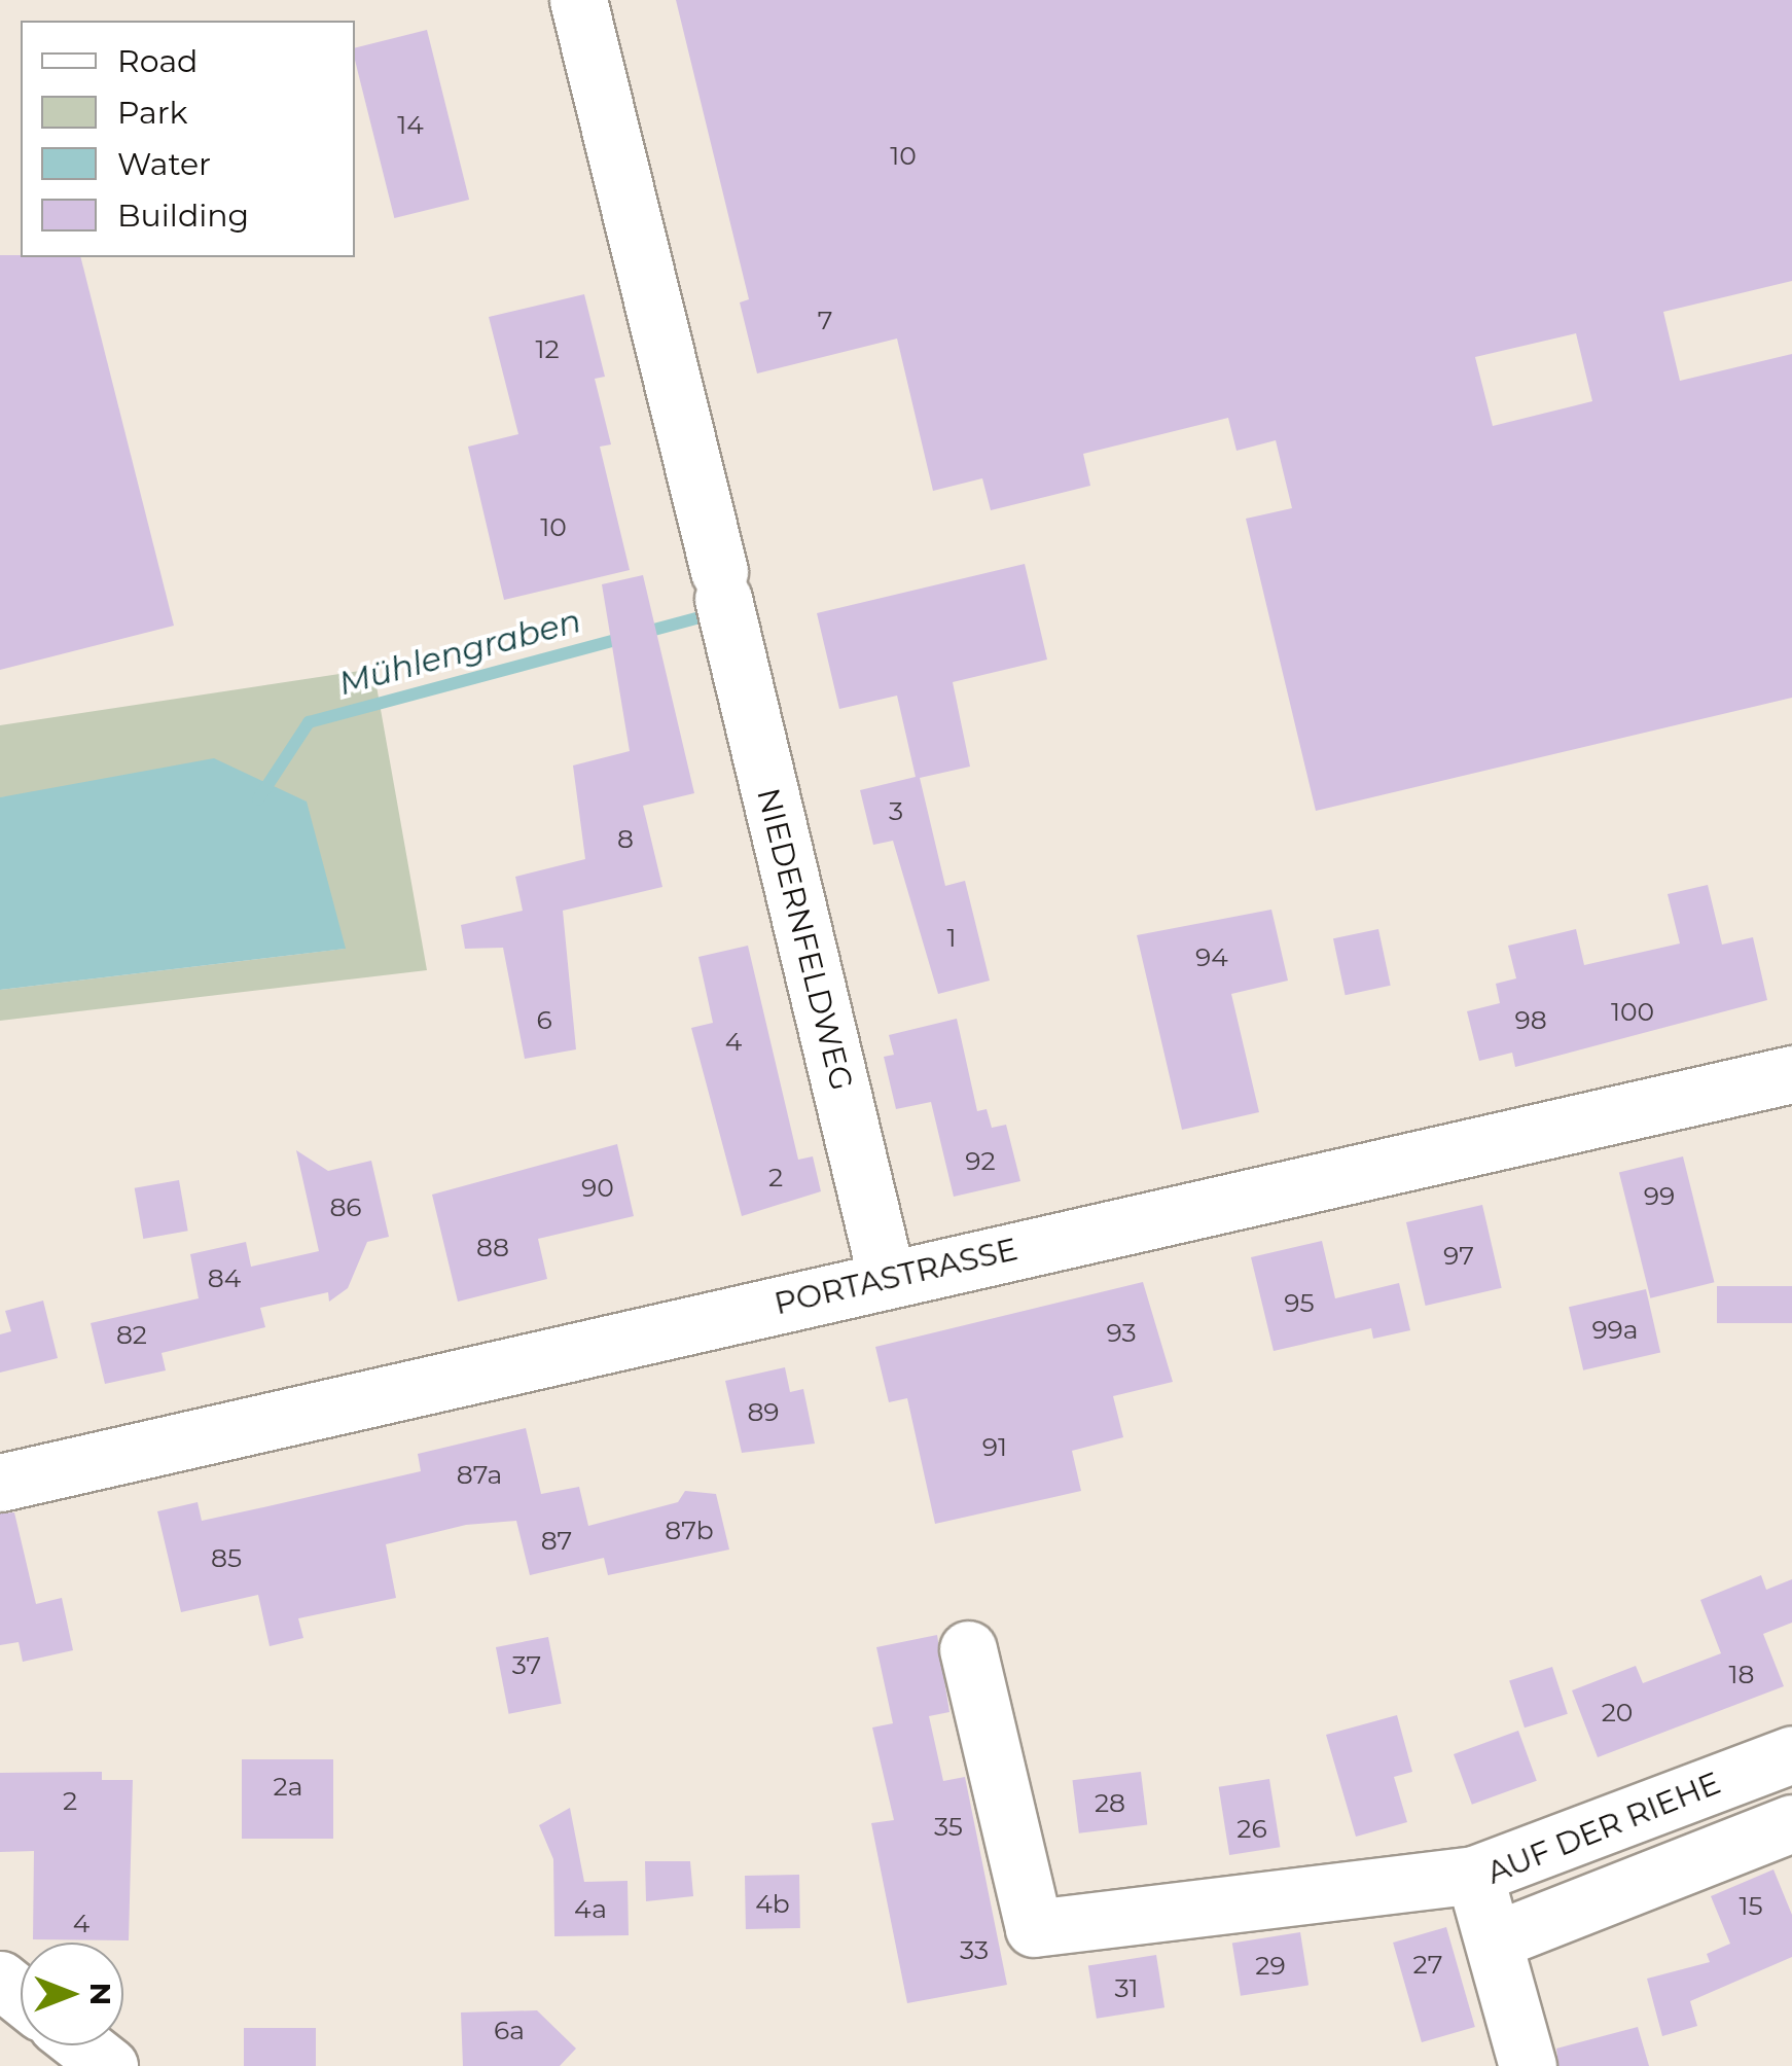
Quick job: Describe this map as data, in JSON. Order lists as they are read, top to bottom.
{
  "streets": {
    "street": ["NIEDERNFELDWEG", "PORTASTRASSE", "AUF DER RIEHE"]
  },
  "crossings": [
    ["NIEDERNFELDWEG", "PORTASTRASSE"]
  ],
  "water": ["Mühlengraben"],
  "house_numbers": [
    "14",
    "10",
    "7",
    "12",
    "10",
    "3",
    "8",
    "1",
    "94",
    "100",
    "6",
    "98",
    "4",
    "92",
    "2",
    "90",
    "99",
    "86",
    "88",
    "97",
    "84",
    "95",
    "99a",
    "93",
    "82",
    "89",
    "91",
    "87a",
    "87b",
    "87",
    "85",
    "37",
    "18",
    "20",
    "2a",
    "2",
    "28",
    "35",
    "26",
    "4b",
    "15",
    "4a",
    "4",
    "33",
    "27",
    "29",
    "31",
    "6a"
  ],
  "legend": [
    "Road",
    "Park",
    "Water",
    "Building"
  ],
  "north": "right"
}
